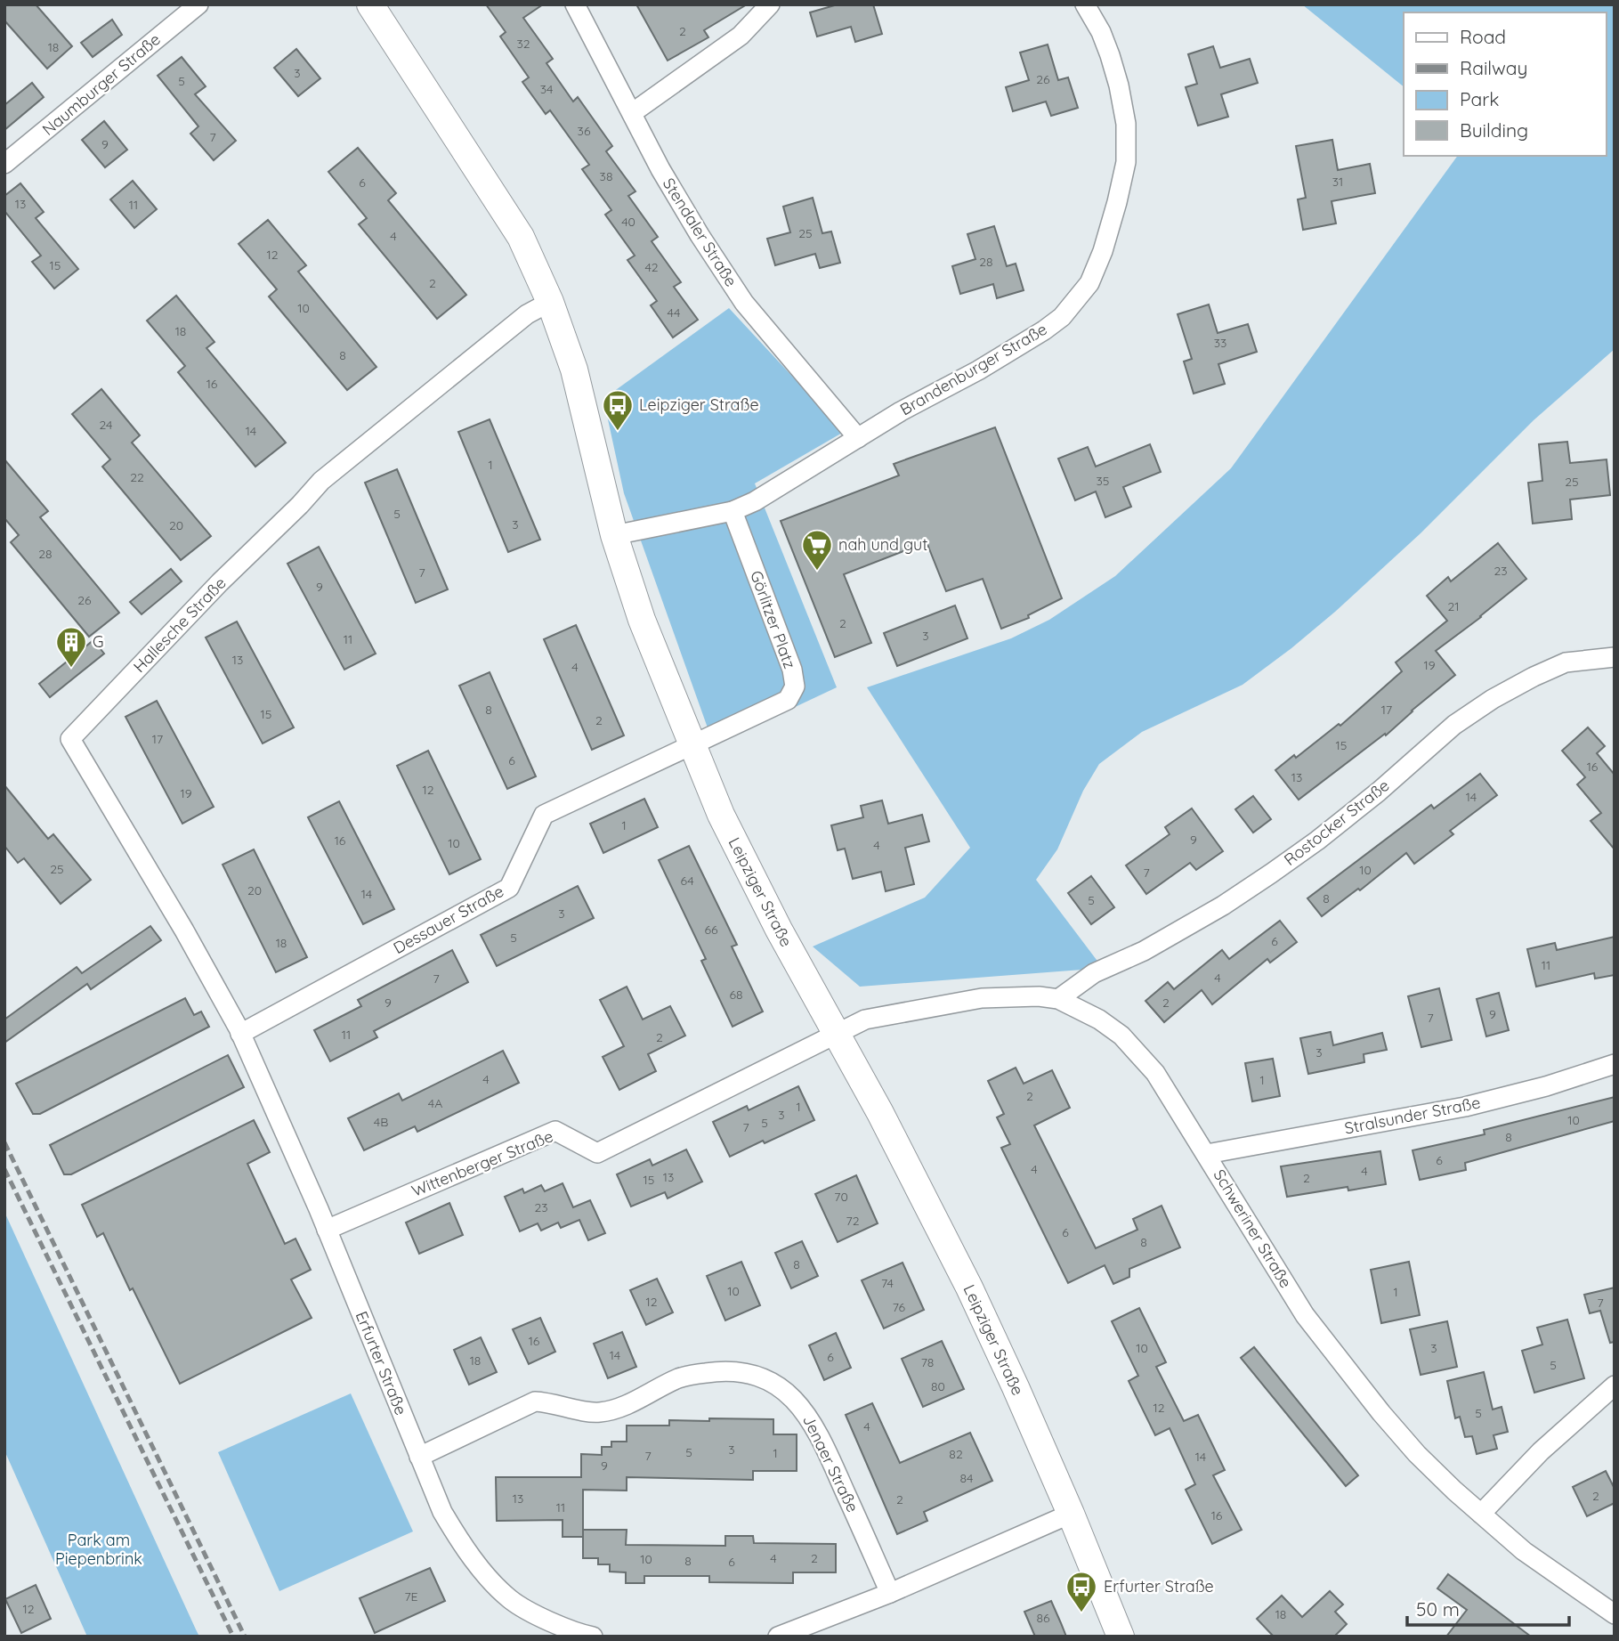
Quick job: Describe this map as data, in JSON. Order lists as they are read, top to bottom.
{
  "streets": {
    "main road": ["Leipziger Straße"],
    "street": [
      "Naumburger Straße",
      "Stendaler Straße",
      "Brandenburger Straße",
      "Görlitzer Platz",
      "Hallesche Straße",
      "Rostocker Straße",
      "Dessauer Straße",
      "Stralsunder Straße",
      "Wittenberger Straße",
      "Schweriner Straße",
      "Erfurter Straße",
      "Jenaer Straße"
    ]
  },
  "crossings": [
    ["Stendaler Straße", "Brandenburger Straße"],
    ["Brandenburger Straße", "Görlitzer Platz"],
    ["Brandenburger Straße", "Leipziger Straße"],
    ["Görlitzer Platz", "Leipziger Straße"],
    ["Görlitzer Platz", "Dessauer Straße"],
    ["Hallesche Straße", "Leipziger Straße"],
    ["Hallesche Straße", "Dessauer Straße"],
    ["Hallesche Straße", "Erfurter Straße"],
    ["Rostocker Straße", "Schweriner Straße"],
    ["Leipziger Straße", "Dessauer Straße"],
    ["Leipziger Straße", "Wittenberger Straße"],
    ["Leipziger Straße", "Schweriner Straße"],
    ["Dessauer Straße", "Erfurter Straße"],
    ["Stralsunder Straße", "Schweriner Straße"],
    ["Wittenberger Straße", "Schweriner Straße"],
    ["Wittenberger Straße", "Erfurter Straße"],
    ["Erfurter Straße", "Jenaer Straße"]
  ],
  "parks": ["Park am Piepenbrink"],
  "places": {
    "bus stop": ["Leipziger Straße", "Erfurter Straße"],
    "supermarket": ["nah und gut"],
    "building": ["G"]
  },
  "house_numbers": [
    "2",
    "32",
    "18",
    "3",
    "26",
    "5",
    "34",
    "36",
    "7",
    "9",
    "38",
    "31",
    "6",
    "13",
    "11",
    "40",
    "25",
    "4",
    "12",
    "28",
    "15",
    "42",
    "2",
    "10",
    "44",
    "18",
    "33",
    "8",
    "16",
    "24",
    "14",
    "1",
    "22",
    "35",
    "25",
    "5",
    "3",
    "20",
    "28",
    "23",
    "7",
    "9",
    "26",
    "21",
    "2",
    "3",
    "11",
    "13",
    "19",
    "4",
    "8",
    "17",
    "15",
    "2",
    "17",
    "15",
    "6",
    "16",
    "13",
    "12",
    "19",
    "14",
    "1",
    "9",
    "16",
    "10",
    "4",
    "25",
    "10",
    "7",
    "64",
    "20",
    "14",
    "8",
    "5",
    "3",
    "66",
    "5",
    "6",
    "18",
    "11",
    "4",
    "7",
    "68",
    "9",
    "2",
    "9",
    "7",
    "11",
    "2",
    "3",
    "4",
    "1",
    "2",
    "4A",
    "1",
    "3",
    "10",
    "4B",
    "5",
    "7",
    "8",
    "6",
    "4",
    "4",
    "13",
    "2",
    "15",
    "70",
    "23",
    "72",
    "6",
    "8",
    "8",
    "74",
    "10",
    "1",
    "12",
    "7",
    "76",
    "16",
    "10",
    "3",
    "14",
    "6",
    "18",
    "78",
    "5",
    "80",
    "12",
    "5",
    "4",
    "3",
    "5",
    "1",
    "82",
    "7",
    "14",
    "9",
    "84",
    "2",
    "13",
    "2",
    "11",
    "16",
    "4",
    "2",
    "10",
    "8",
    "6",
    "7E",
    "12",
    "18",
    "86"
  ],
  "legend": [
    "Road",
    "Railway",
    "Park",
    "Building"
  ],
  "scale_bar": "50 m"
}
